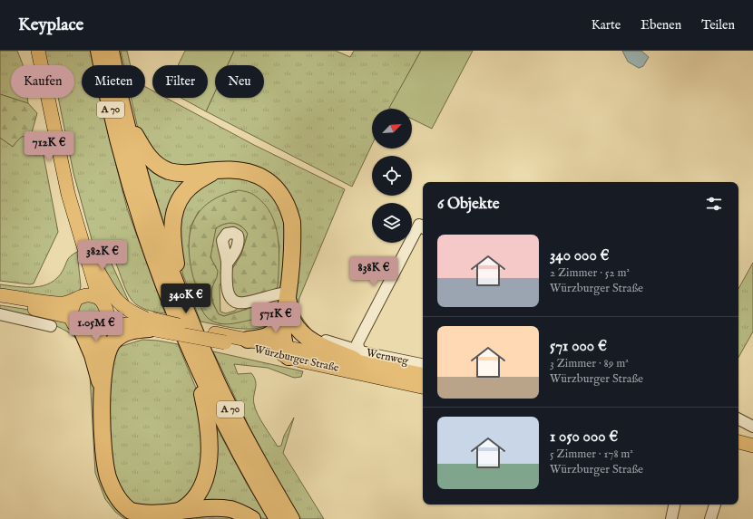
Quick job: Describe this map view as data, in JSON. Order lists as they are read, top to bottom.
{
  "streets": {
    "highway": ["A 70"],
    "main road": ["Würzburger Straße"],
    "street": ["Wernweg"]
  },
  "crossings": [
    ["Wernweg", "Würzburger Straße"]
  ],
  "north": "top right",
  "page": {
    "header": "Keyplace",
    "nav": ["Karte", "Ebenen", "Teilen"],
    "chip": [
      "Kaufen",
      "Mieten",
      "Filter",
      "Neu"
    ],
    "price": [
      "712K €",
      "382K €",
      "838K €",
      "340K €",
      "571K €",
      "1.05M €"
    ],
    "heading": "6 Objekte",
    "list": [
      {
        "name": "340 000 €",
        "note": "2 Zimmer · 52 m² · Würzburger Straße"
      },
      {
        "name": "571 000 €",
        "note": "3 Zimmer · 89 m² · Würzburger Straße"
      },
      {
        "name": "1 050 000 €",
        "note": "5 Zimmer · 178 m² · Würzburger Straße"
      }
    ]
  }
}
